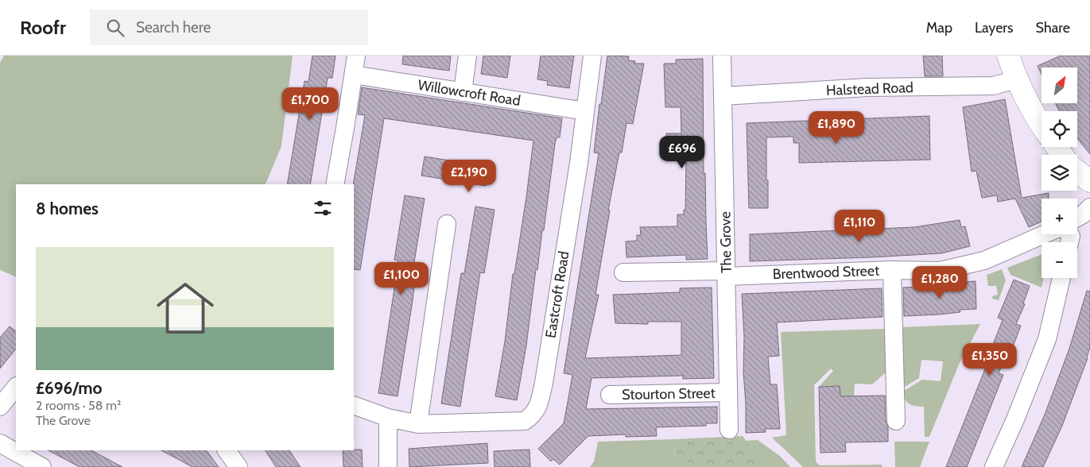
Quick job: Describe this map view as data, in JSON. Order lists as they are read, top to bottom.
{
  "streets": {
    "street": [
      "Halstead Road",
      "Willowcroft Road",
      "The Grove",
      "Brentwood Street",
      "Eastcroft Road",
      "Stourton Street"
    ]
  },
  "crossings": [
    ["Halstead Road", "The Grove"],
    ["Willowcroft Road", "Eastcroft Road"],
    ["The Grove", "Brentwood Street"],
    ["The Grove", "Stourton Street"]
  ],
  "north": "top right",
  "page": {
    "header": "Roofr",
    "search": "Search here",
    "nav": ["Map", "Layers", "Share"],
    "map_buttons": ["+", "−"],
    "price": [
      "£1,700",
      "£1,890",
      "£696",
      "£2,190",
      "£1,110",
      "£1,100",
      "£1,280",
      "£1,350"
    ],
    "heading": "8 homes",
    "list": [
      {
        "name": "£696/mo",
        "note": "2 rooms · 58 m² · The Grove"
      }
    ]
  }
}
